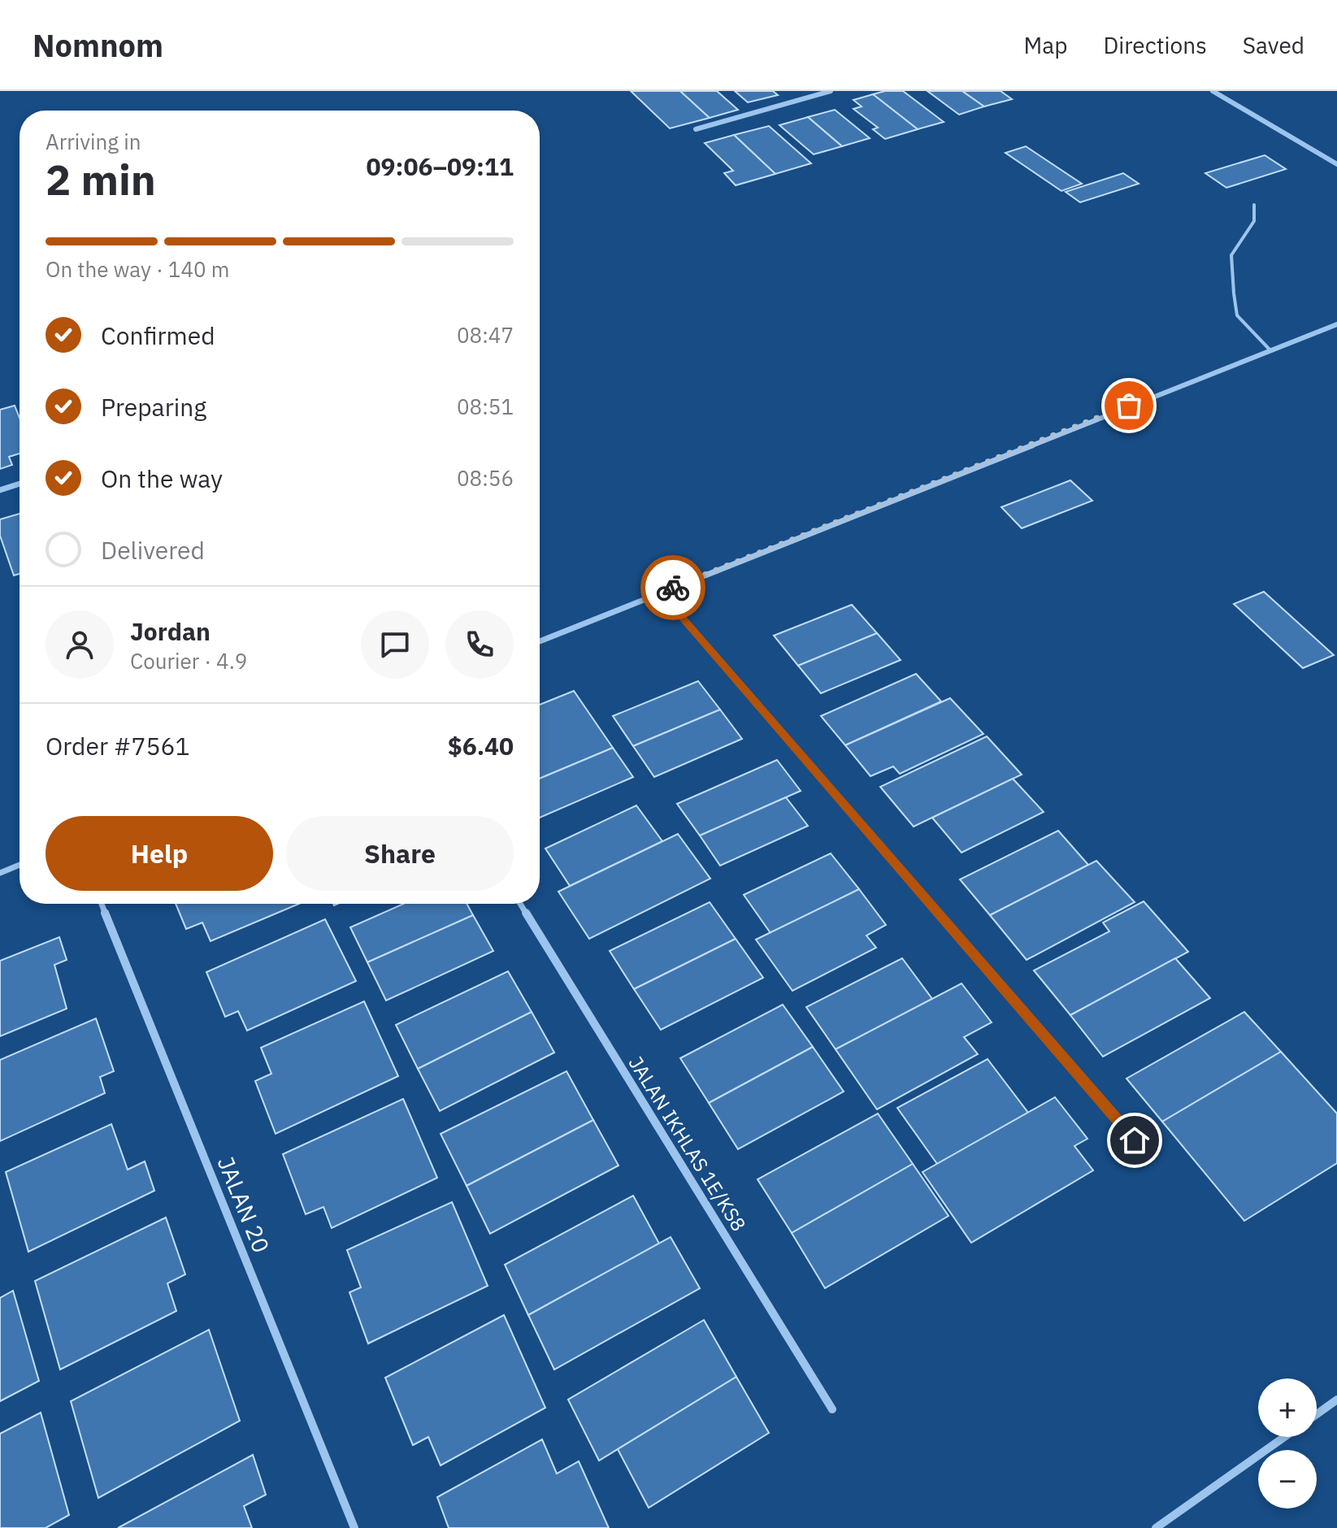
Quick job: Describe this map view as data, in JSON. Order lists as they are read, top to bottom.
{
  "streets": {
    "street": ["JALAN IKHLAS 1E/KS8", "JALAN 20"]
  },
  "page": {
    "header": "Nomnom",
    "nav": ["Map", "Directions", "Saved"],
    "heading": ["2 min", "Arriving in", "09:06–09:11"],
    "panel": [
      "Jordan",
      "Courier · 4.9",
      "Order #7561",
      "$6.40"
    ],
    "bar": "On the way · 140 m",
    "list": [
      ["Confirmed", "08:47"],
      ["Preparing", "08:51"],
      ["On the way", "08:56"],
      "Delivered"
    ],
    "buttons": ["Help", "Share"],
    "map_buttons": ["+", "−"]
  }
}
